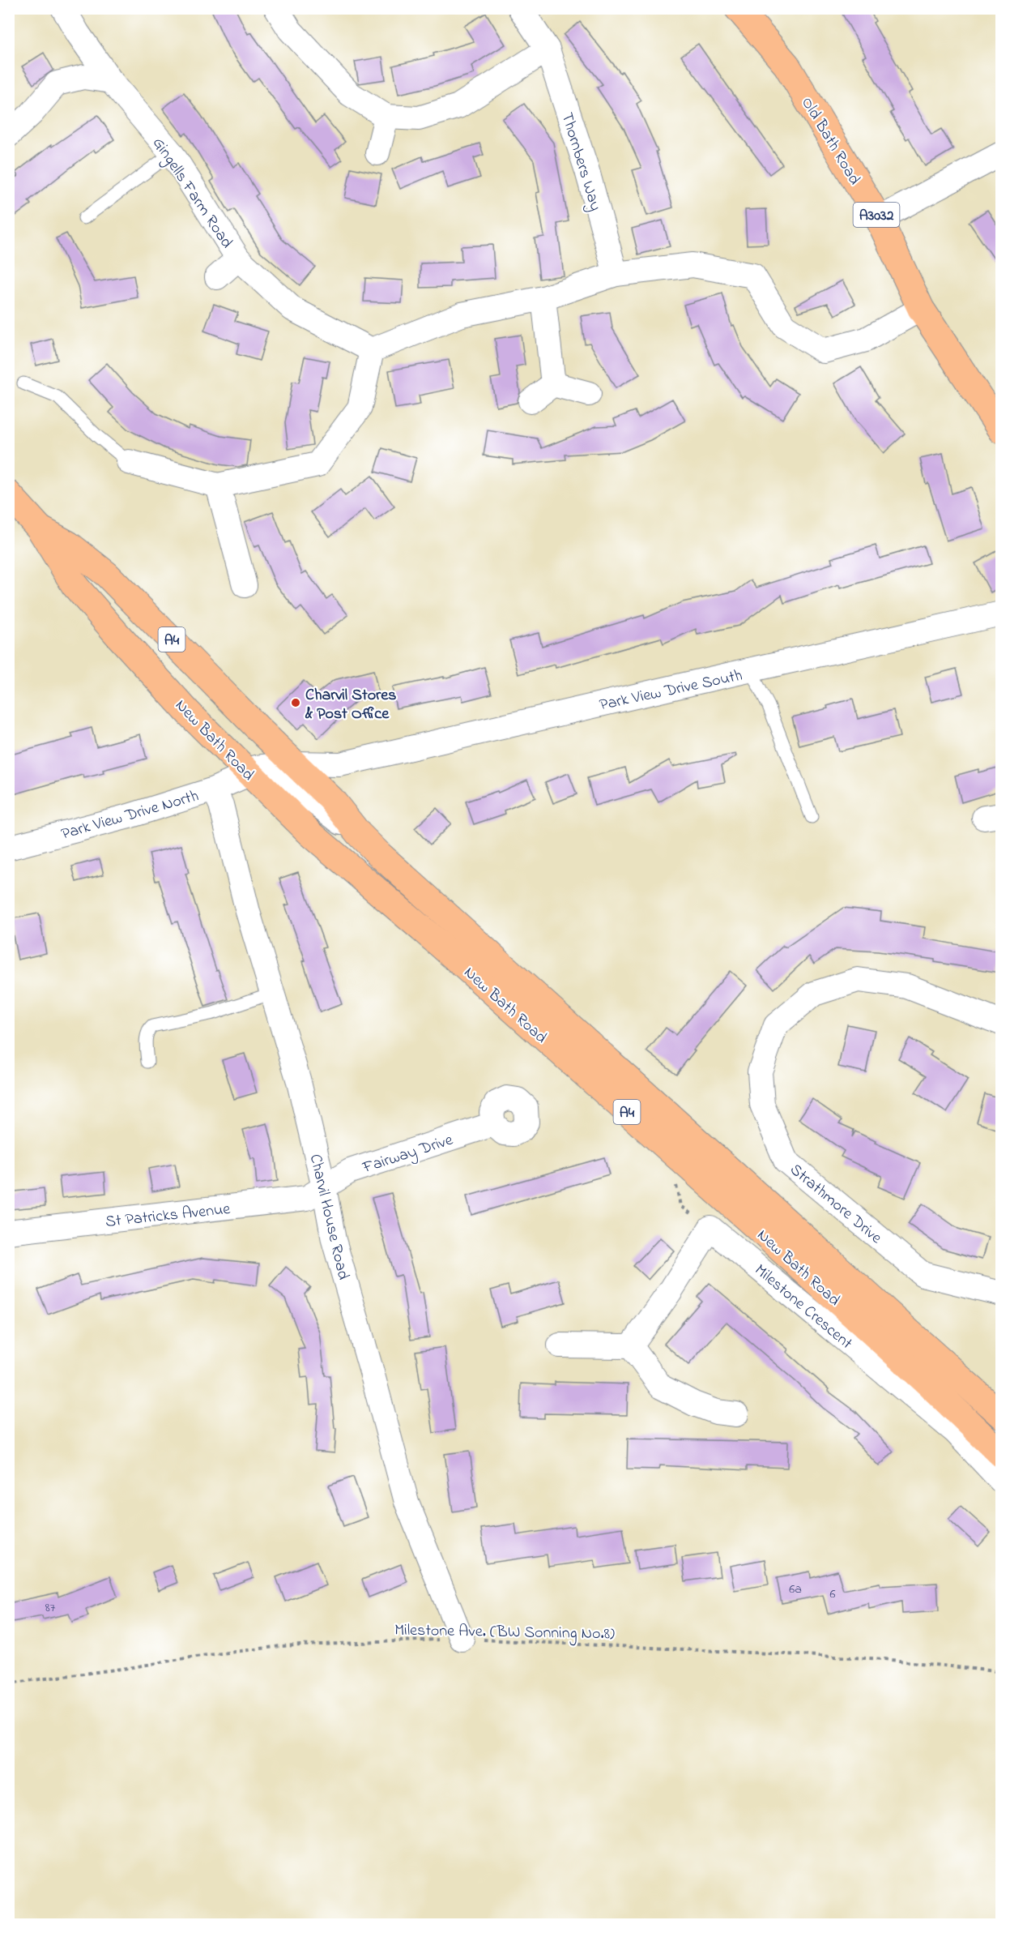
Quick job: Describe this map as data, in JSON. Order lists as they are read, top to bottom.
{
  "streets": {
    "main road": [
      "Old Bath Road",
      "A3032",
      "A4",
      "New Bath Road"
    ],
    "street": [
      "Thornbers Way",
      "Gingells Farm Road",
      "Park View Drive South",
      "Park View Drive North",
      "Fairway Drive",
      "Strathmore Drive",
      "St Patricks Avenue",
      "Charvil House Road",
      "Milestone Crescent"
    ],
    "path": ["Milestone Ave. (BW Sonning No.8)"]
  },
  "crossings": [
    ["Park View Drive South", "New Bath Road"],
    ["Park View Drive South", "Park View Drive North"],
    ["New Bath Road", "Park View Drive North"],
    ["Park View Drive North", "Charvil House Road"],
    ["Fairway Drive", "St Patricks Avenue"],
    ["Fairway Drive", "Charvil House Road"],
    ["St Patricks Avenue", "Charvil House Road"],
    ["Charvil House Road", "Milestone Ave. (BW Sonning No.8)"]
  ],
  "places": ["Charvil Stores & Post Office"],
  "house_numbers": ["6a", "6", "87"]
}
